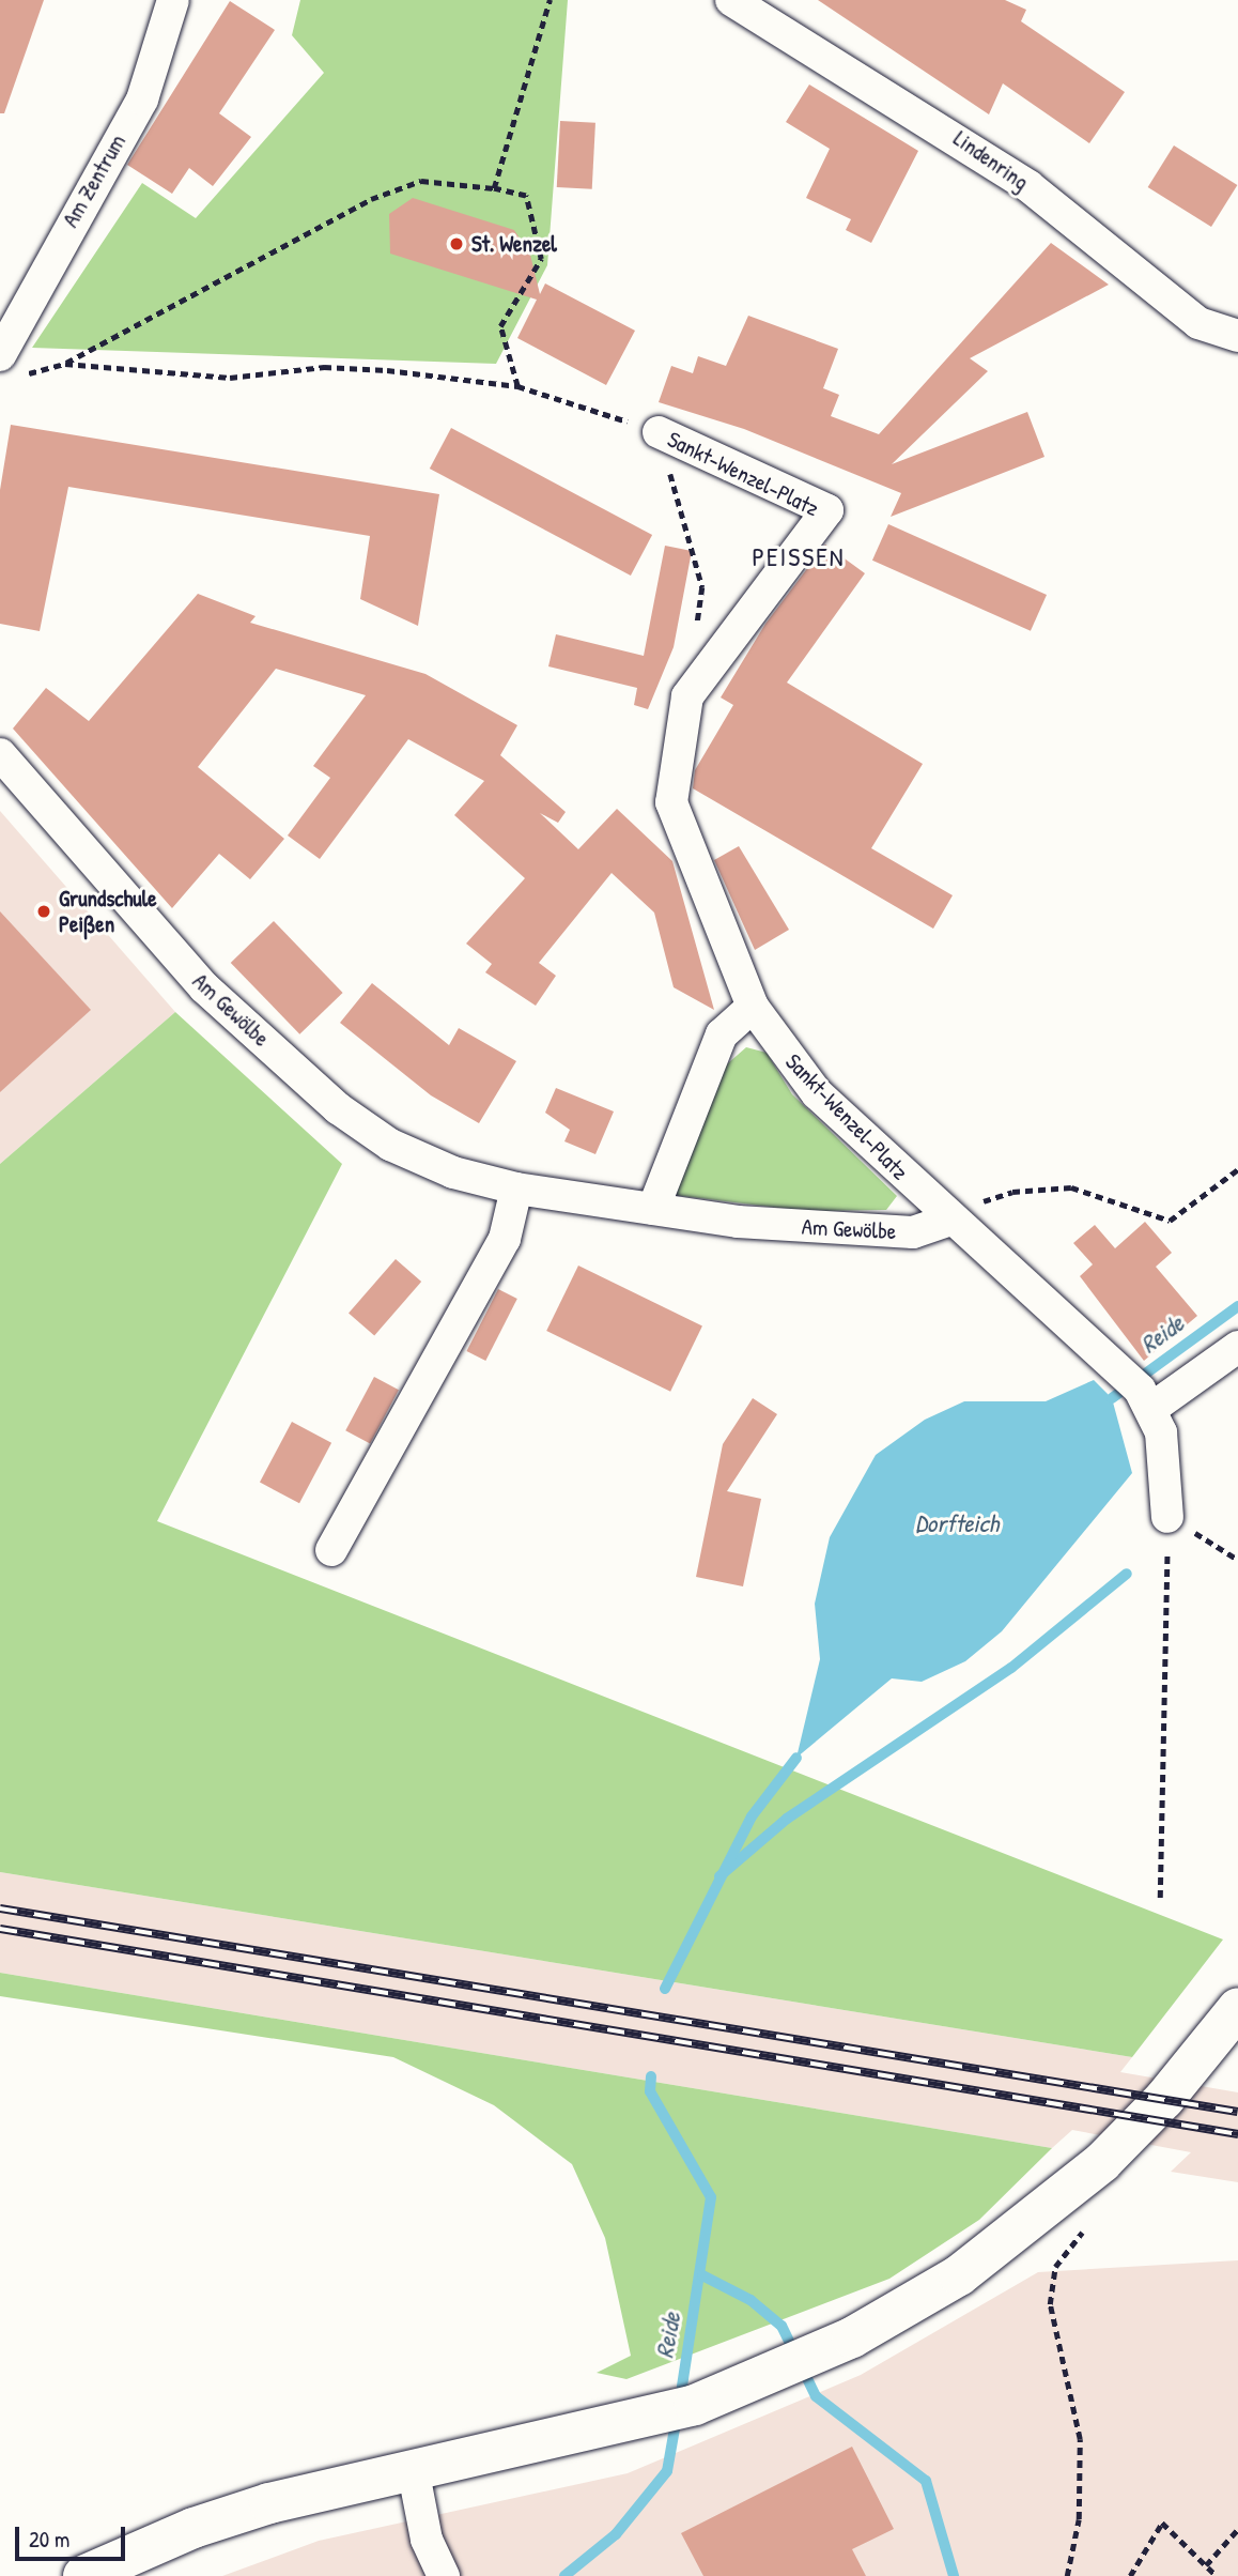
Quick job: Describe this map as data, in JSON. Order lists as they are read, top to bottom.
{
  "streets": {
    "street": [
      "Lindenring",
      "Am Zentrum",
      "Sankt-Wenzel-Platz",
      "Am Gewölbe"
    ]
  },
  "crossings": [
    ["Sankt-Wenzel-Platz", "Am Gewölbe"]
  ],
  "districts": ["PEISSEN"],
  "water": ["Reide", "Dorfteich"],
  "places": ["St. Wenzel", "Grundschule Peißen"],
  "scale_bar": "20 m"
}
